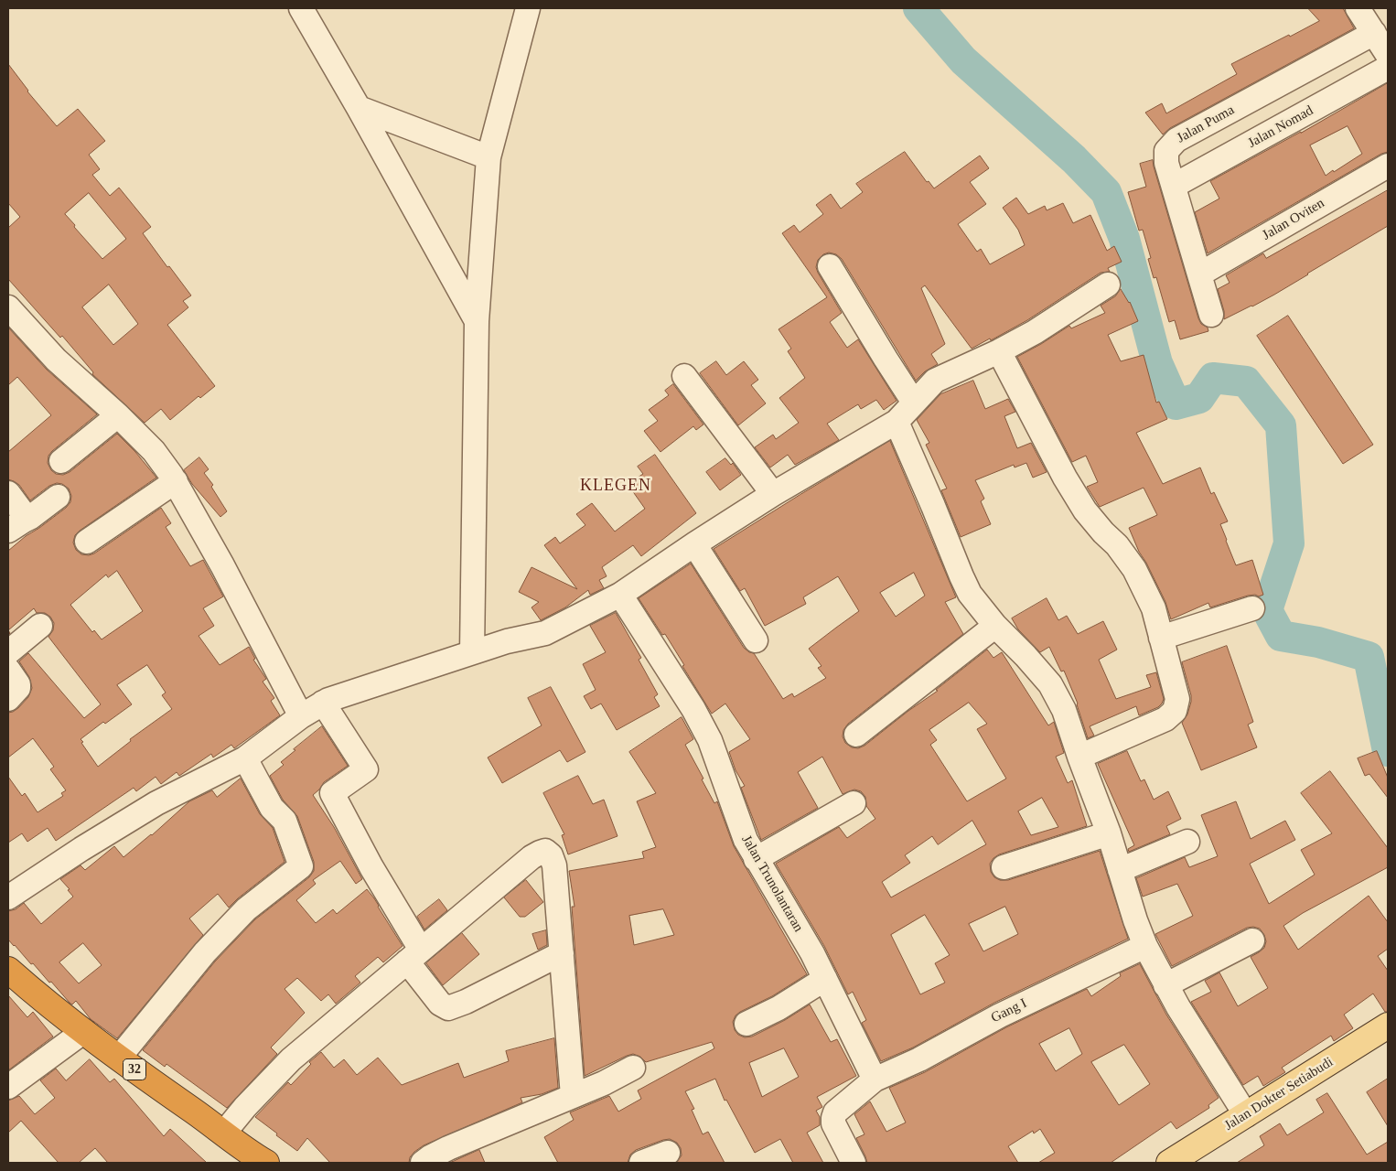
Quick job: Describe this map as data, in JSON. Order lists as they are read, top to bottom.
{
  "streets": {
    "highway": ["32"],
    "main road": ["Jalan Dokter Setiabudi"],
    "street": [
      "Jalan Puma",
      "Jalan Nomad",
      "Jalan Oviten",
      "Jalan Trunolantaran",
      "Gang I"
    ]
  },
  "crossings": [
    ["Jalan Puma", "Jalan Nomad"],
    ["Jalan Puma", "Jalan Oviten"],
    ["Jalan Trunolantaran", "Gang I"]
  ],
  "districts": ["KLEGEN"]
}
